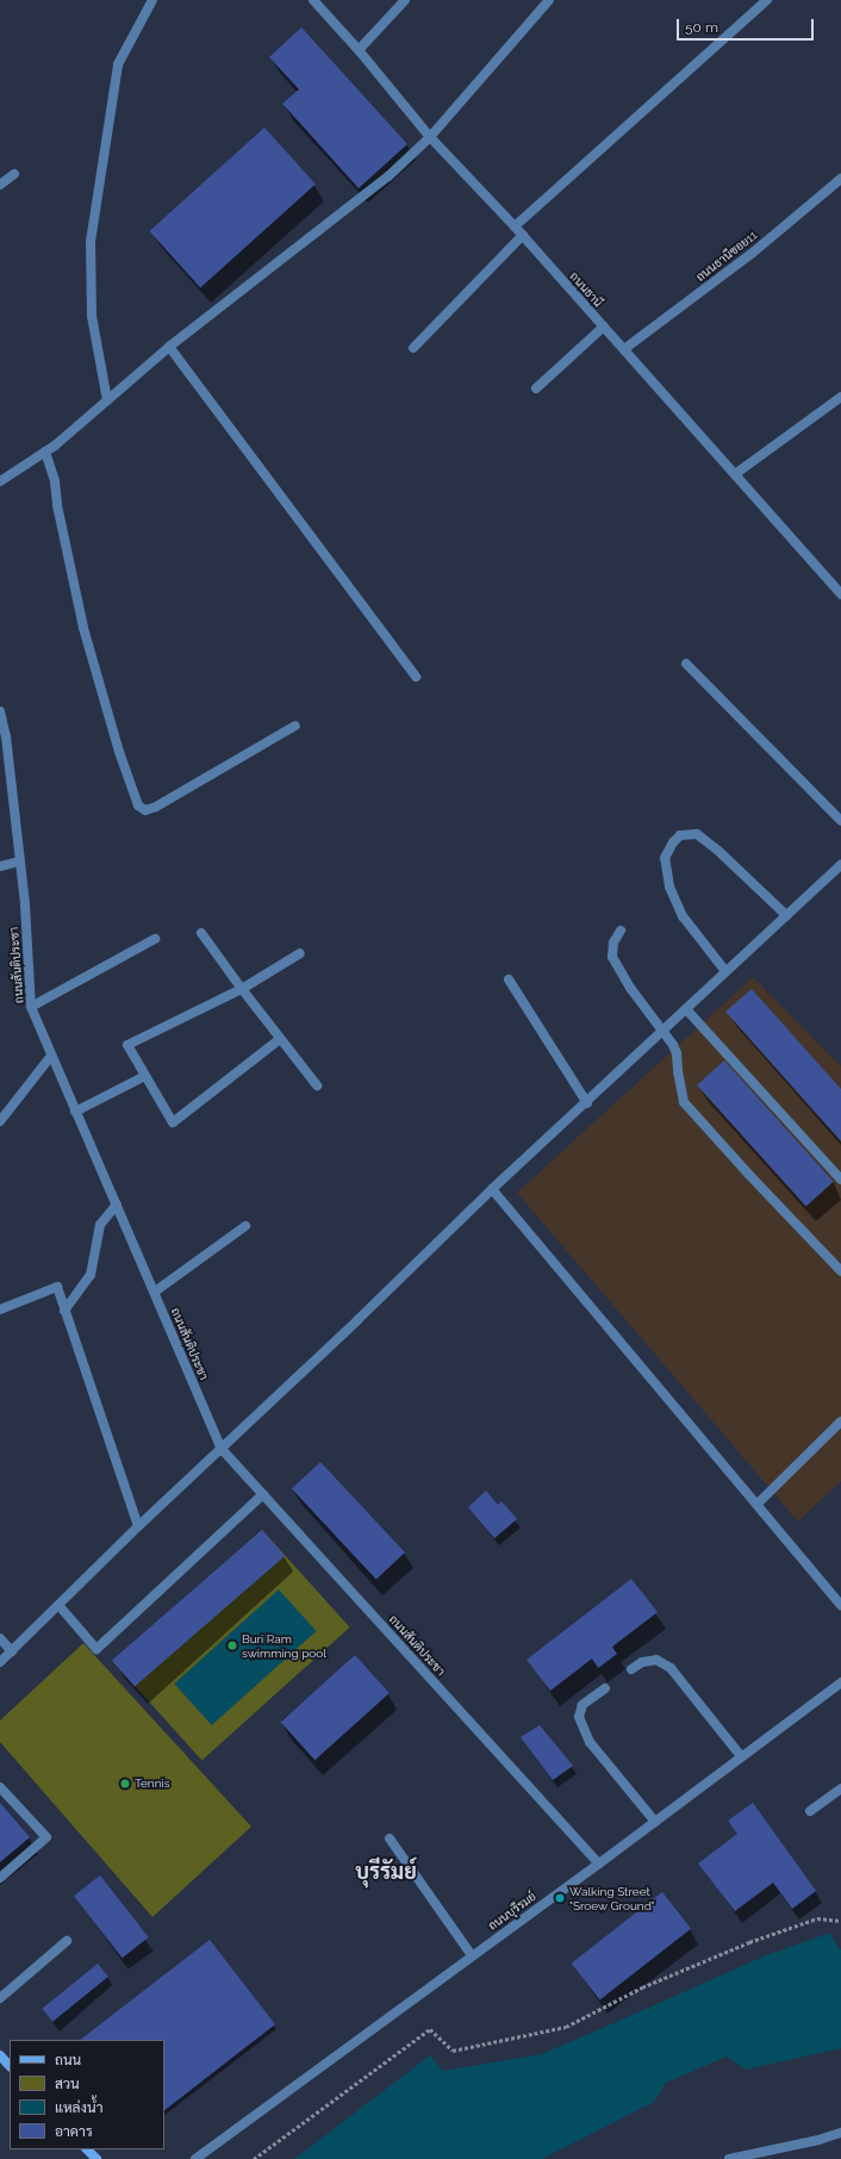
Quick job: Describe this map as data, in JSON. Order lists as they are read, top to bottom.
{
  "streets": {
    "street": [
      "ถนนธานีซอย11",
      "ถนนธานี",
      "ถนนสันติประชา",
      "ถนนบุรีรมย์"
    ]
  },
  "crossings": [
    ["ถนนธานีซอย11", "ถนนธานี"],
    ["ถนนสันติประชา", "ถนนบุรีรมย์"]
  ],
  "districts": ["บุรีรัมย์"],
  "places": ["Buri Ram swimming pool", "Tennis", "Walking Street \"Sroew Ground\""],
  "legend": [
    "ถนน",
    "สวน",
    "แหล่งน้ำ",
    "อาคาร"
  ],
  "scale_bar": "50 m"
}
